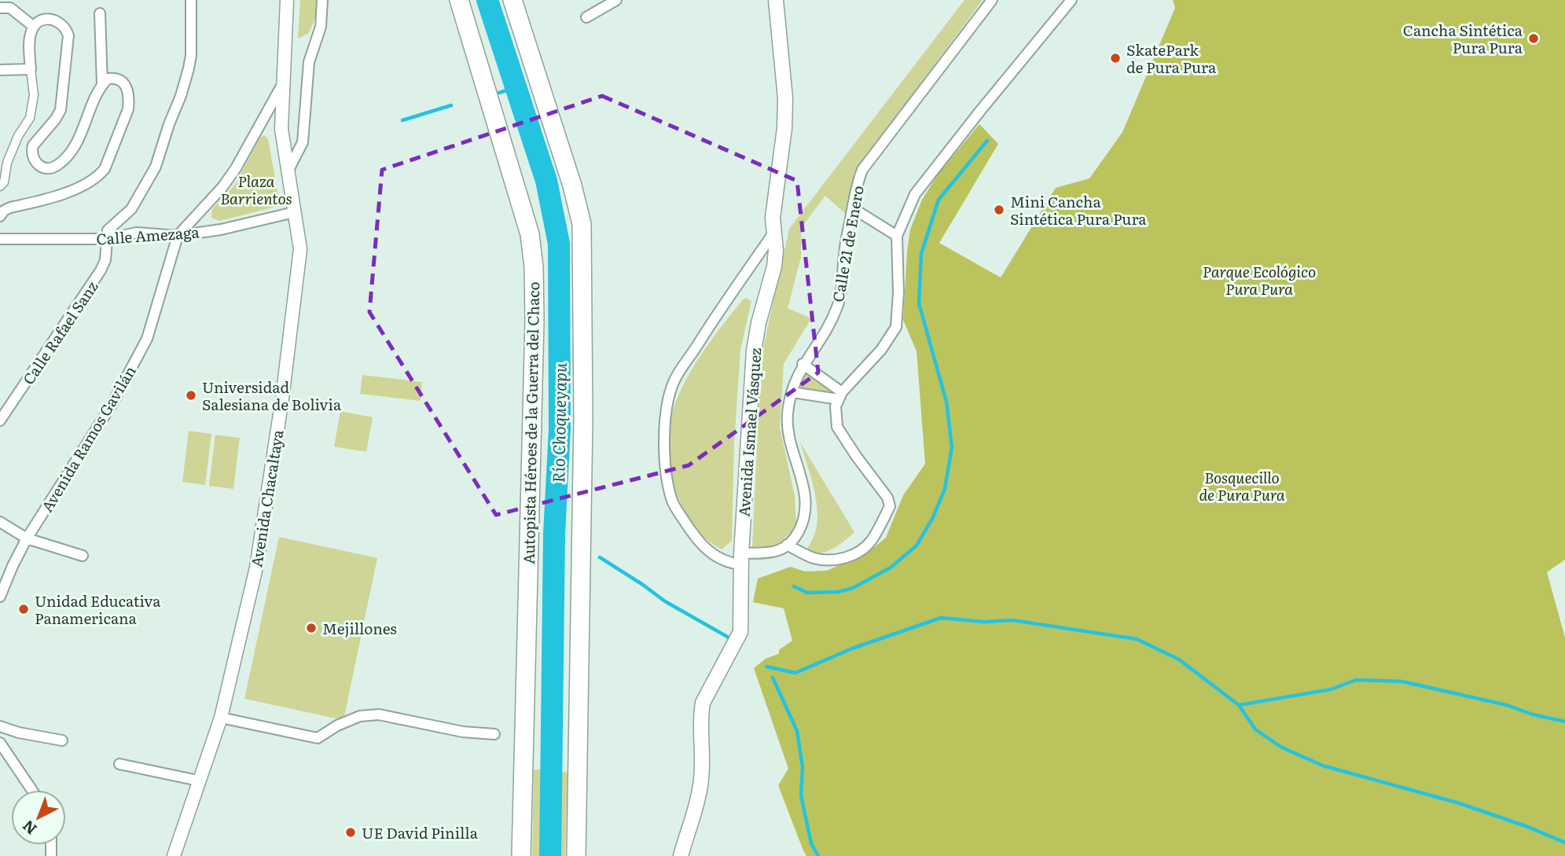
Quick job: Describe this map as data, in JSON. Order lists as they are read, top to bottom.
{
  "streets": {
    "highway": ["Autopista Héroes de la Guerra del Chaco"],
    "main road": ["Avenida Ismael Vásquez"],
    "street": [
      "Calle Amezaga",
      "Calle 21 de Enero",
      "Calle Rafael Sanz",
      "Avenida Ramos Gavilán",
      "Avenida Chacaltaya"
    ]
  },
  "crossings": [
    ["Calle Amezaga", "Calle Rafael Sanz"],
    ["Calle Amezaga", "Avenida Ramos Gavilán"],
    ["Calle Amezaga", "Avenida Chacaltaya"],
    ["Avenida Ramos Gavilán", "Avenida Chacaltaya"]
  ],
  "water": ["Río Choqueyapu"],
  "parks": ["Plaza Barrientos", "Parque Ecológico Pura Pura", "Bosquecillo de Pura Pura"],
  "places": [
    "Cancha Sintética Pura Pura",
    "SkatePark de Pura Pura",
    "Mini Cancha Sintética Pura Pura",
    "Universidad Salesiana de Bolivia",
    "Unidad Educativa Panamericana",
    "Mejillones",
    "UE David Pinilla"
  ],
  "north": "bottom left"
}
